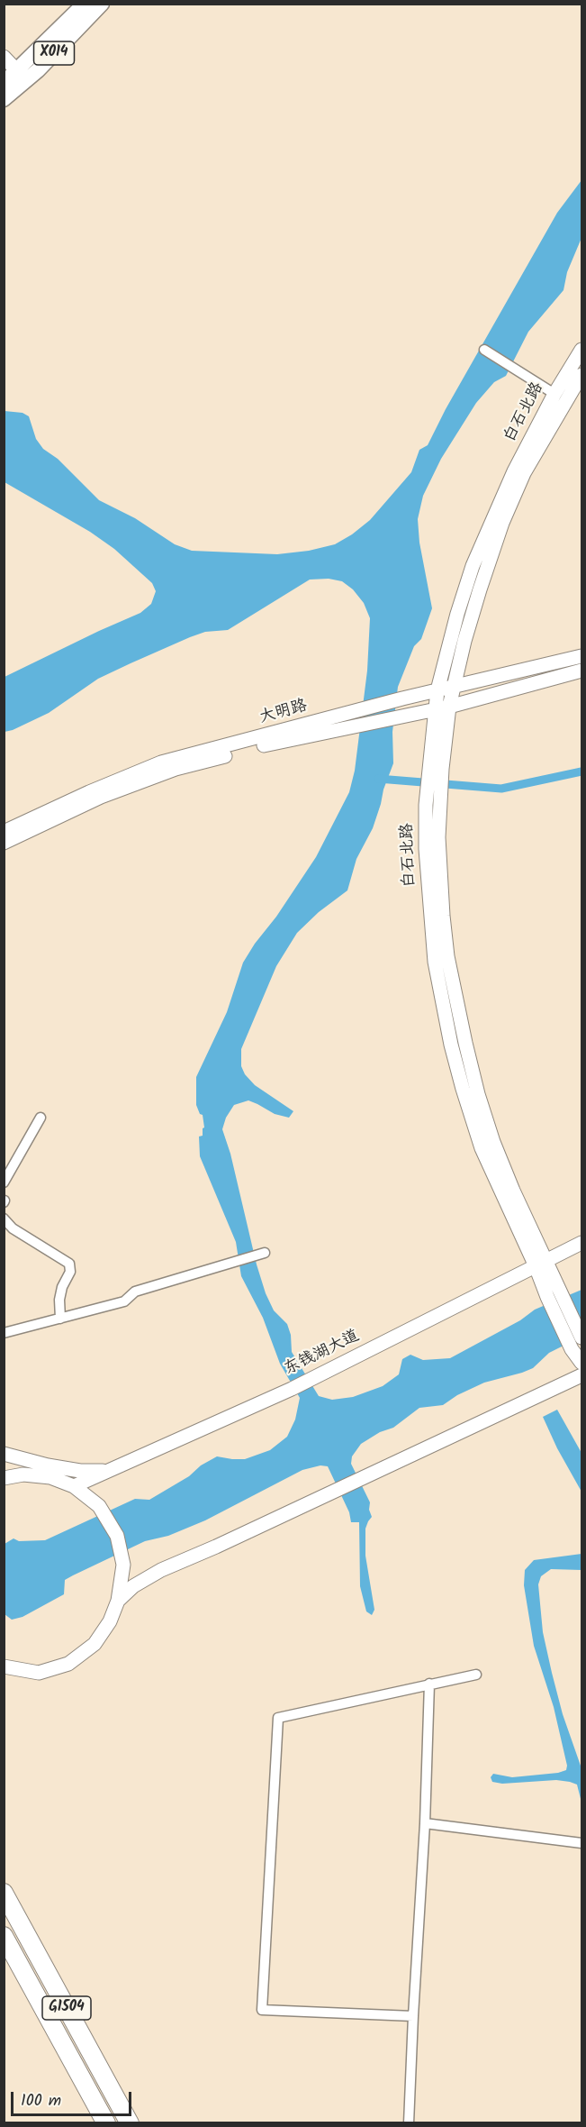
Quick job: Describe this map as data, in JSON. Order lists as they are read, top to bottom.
{
  "streets": {
    "highway": ["G1504"],
    "main road": [
      "X014",
      "白石北路",
      "大明路",
      "东钱湖大道"
    ]
  },
  "crossings": [
    ["白石北路", "大明路"],
    ["白石北路", "东钱湖大道"]
  ],
  "scale_bar": "100 m"
}
